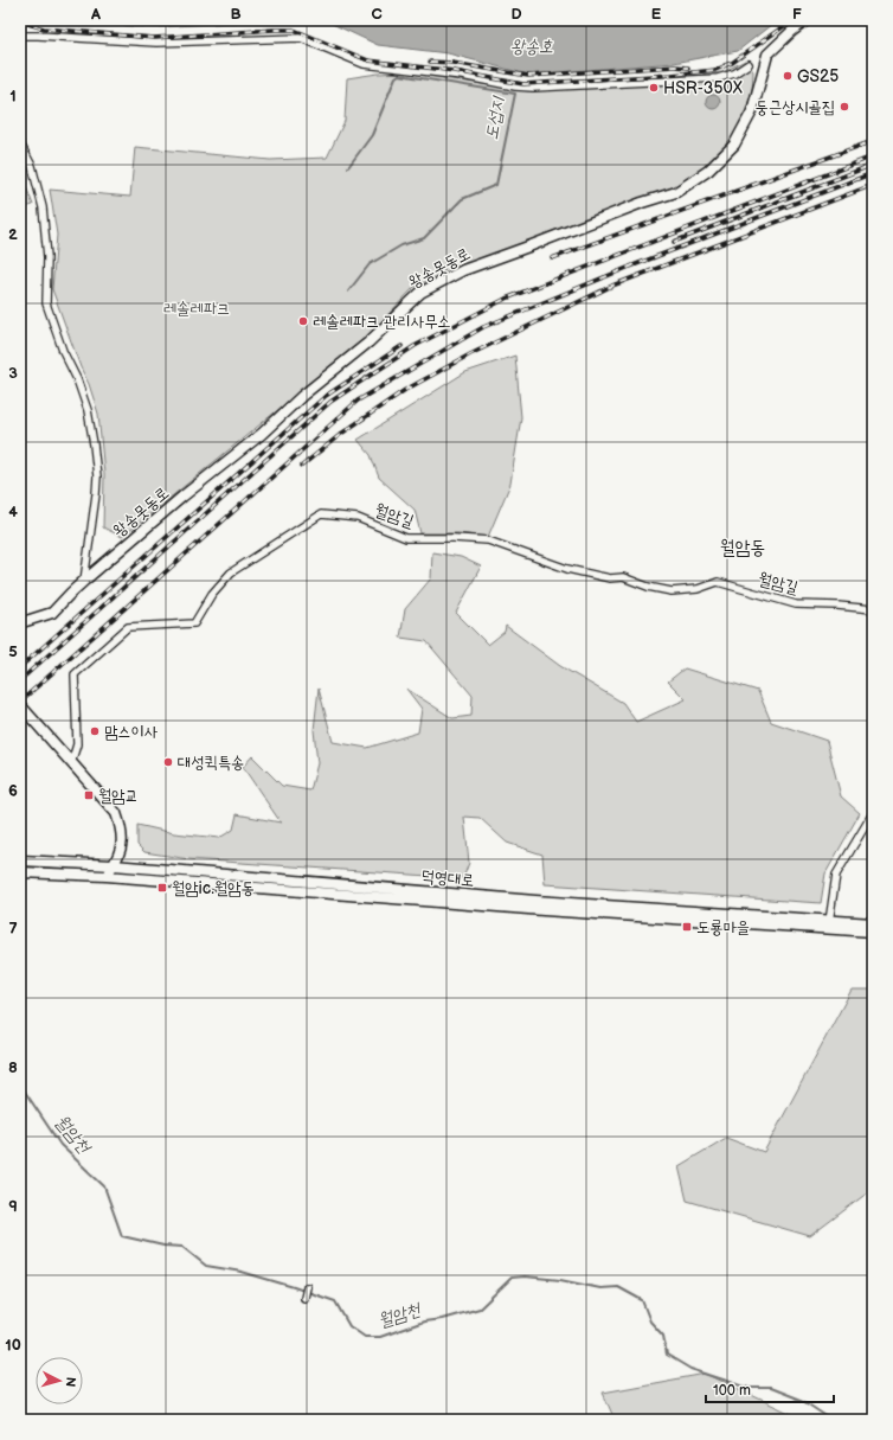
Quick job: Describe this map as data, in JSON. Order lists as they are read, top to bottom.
{
  "streets": {
    "street": ["왕송못동로", "월암길", "덕영대로"]
  },
  "districts": ["월암동"],
  "water": ["왕송호", "도섭지", "월암천"],
  "parks": ["레솔레파크"],
  "places": {
    "other": [
      "GS25",
      "HSR-350X",
      "둥근상시골집",
      "레솔레파크 관리사무소",
      "맘스이사",
      "대성퀵특송"
    ],
    "transit": ["월암교", "월암ic.월암동", "도룡마을"]
  },
  "scale_bar": "100 m",
  "north": "right",
  "grid": {
    "columns": [
      "A",
      "B",
      "C",
      "D",
      "E",
      "F"
    ],
    "rows": [
      "1",
      "2",
      "3",
      "4",
      "5",
      "6",
      "7",
      "8",
      "9",
      "10"
    ]
  }
}
